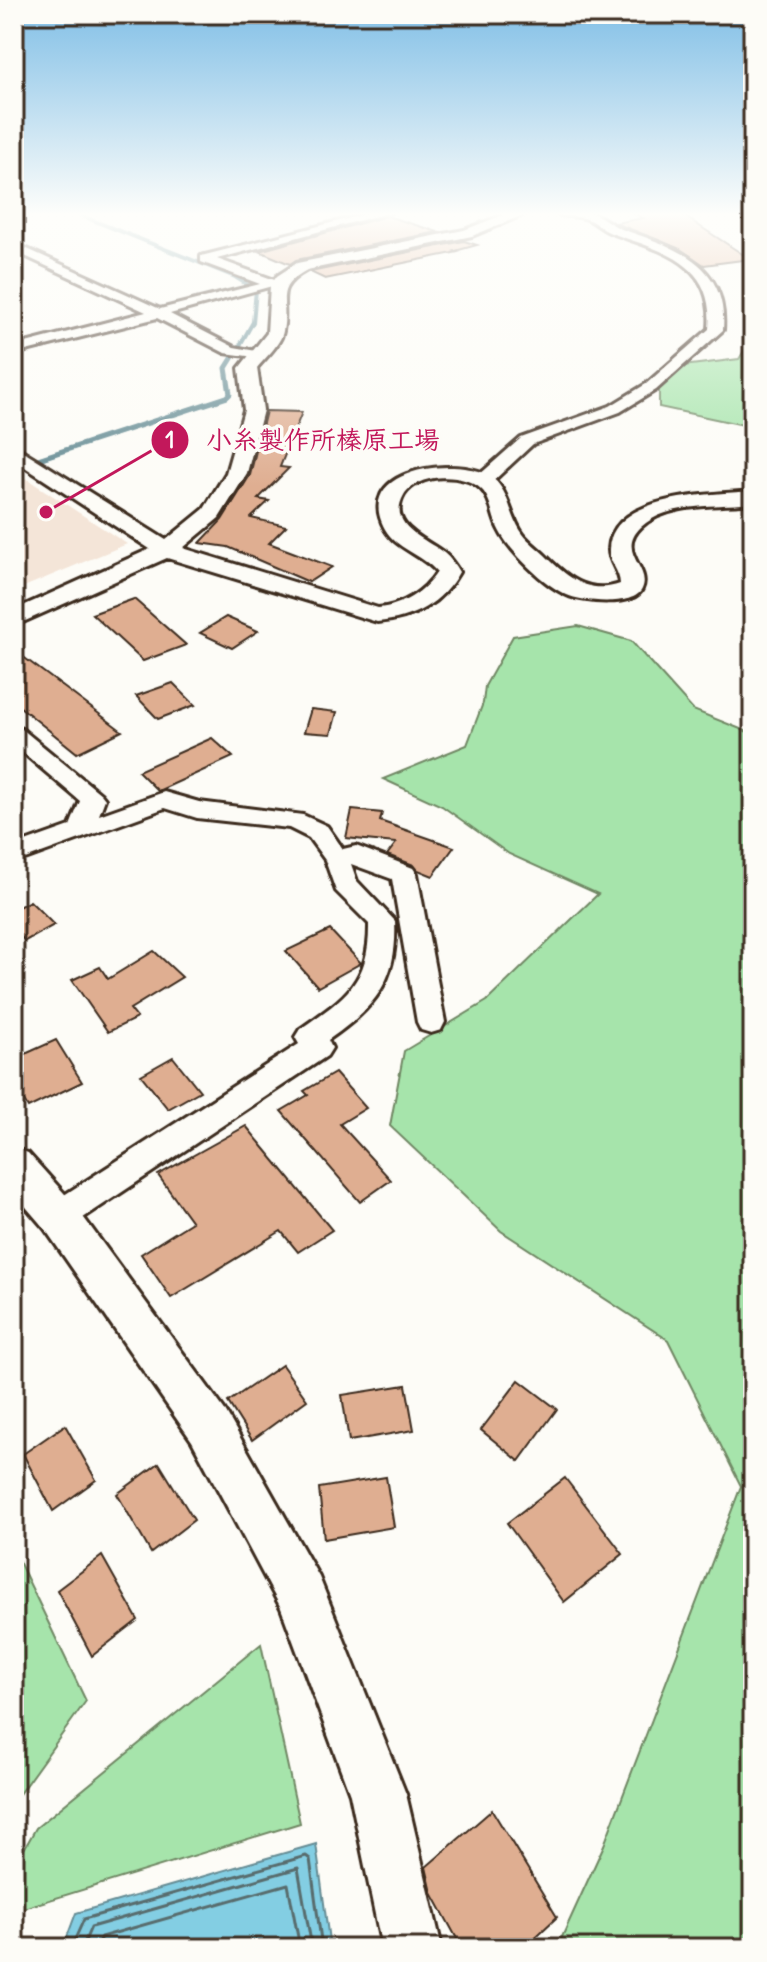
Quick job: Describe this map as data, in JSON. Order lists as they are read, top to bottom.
{
  "places": ["小糸製作所榛原工場"]
}
